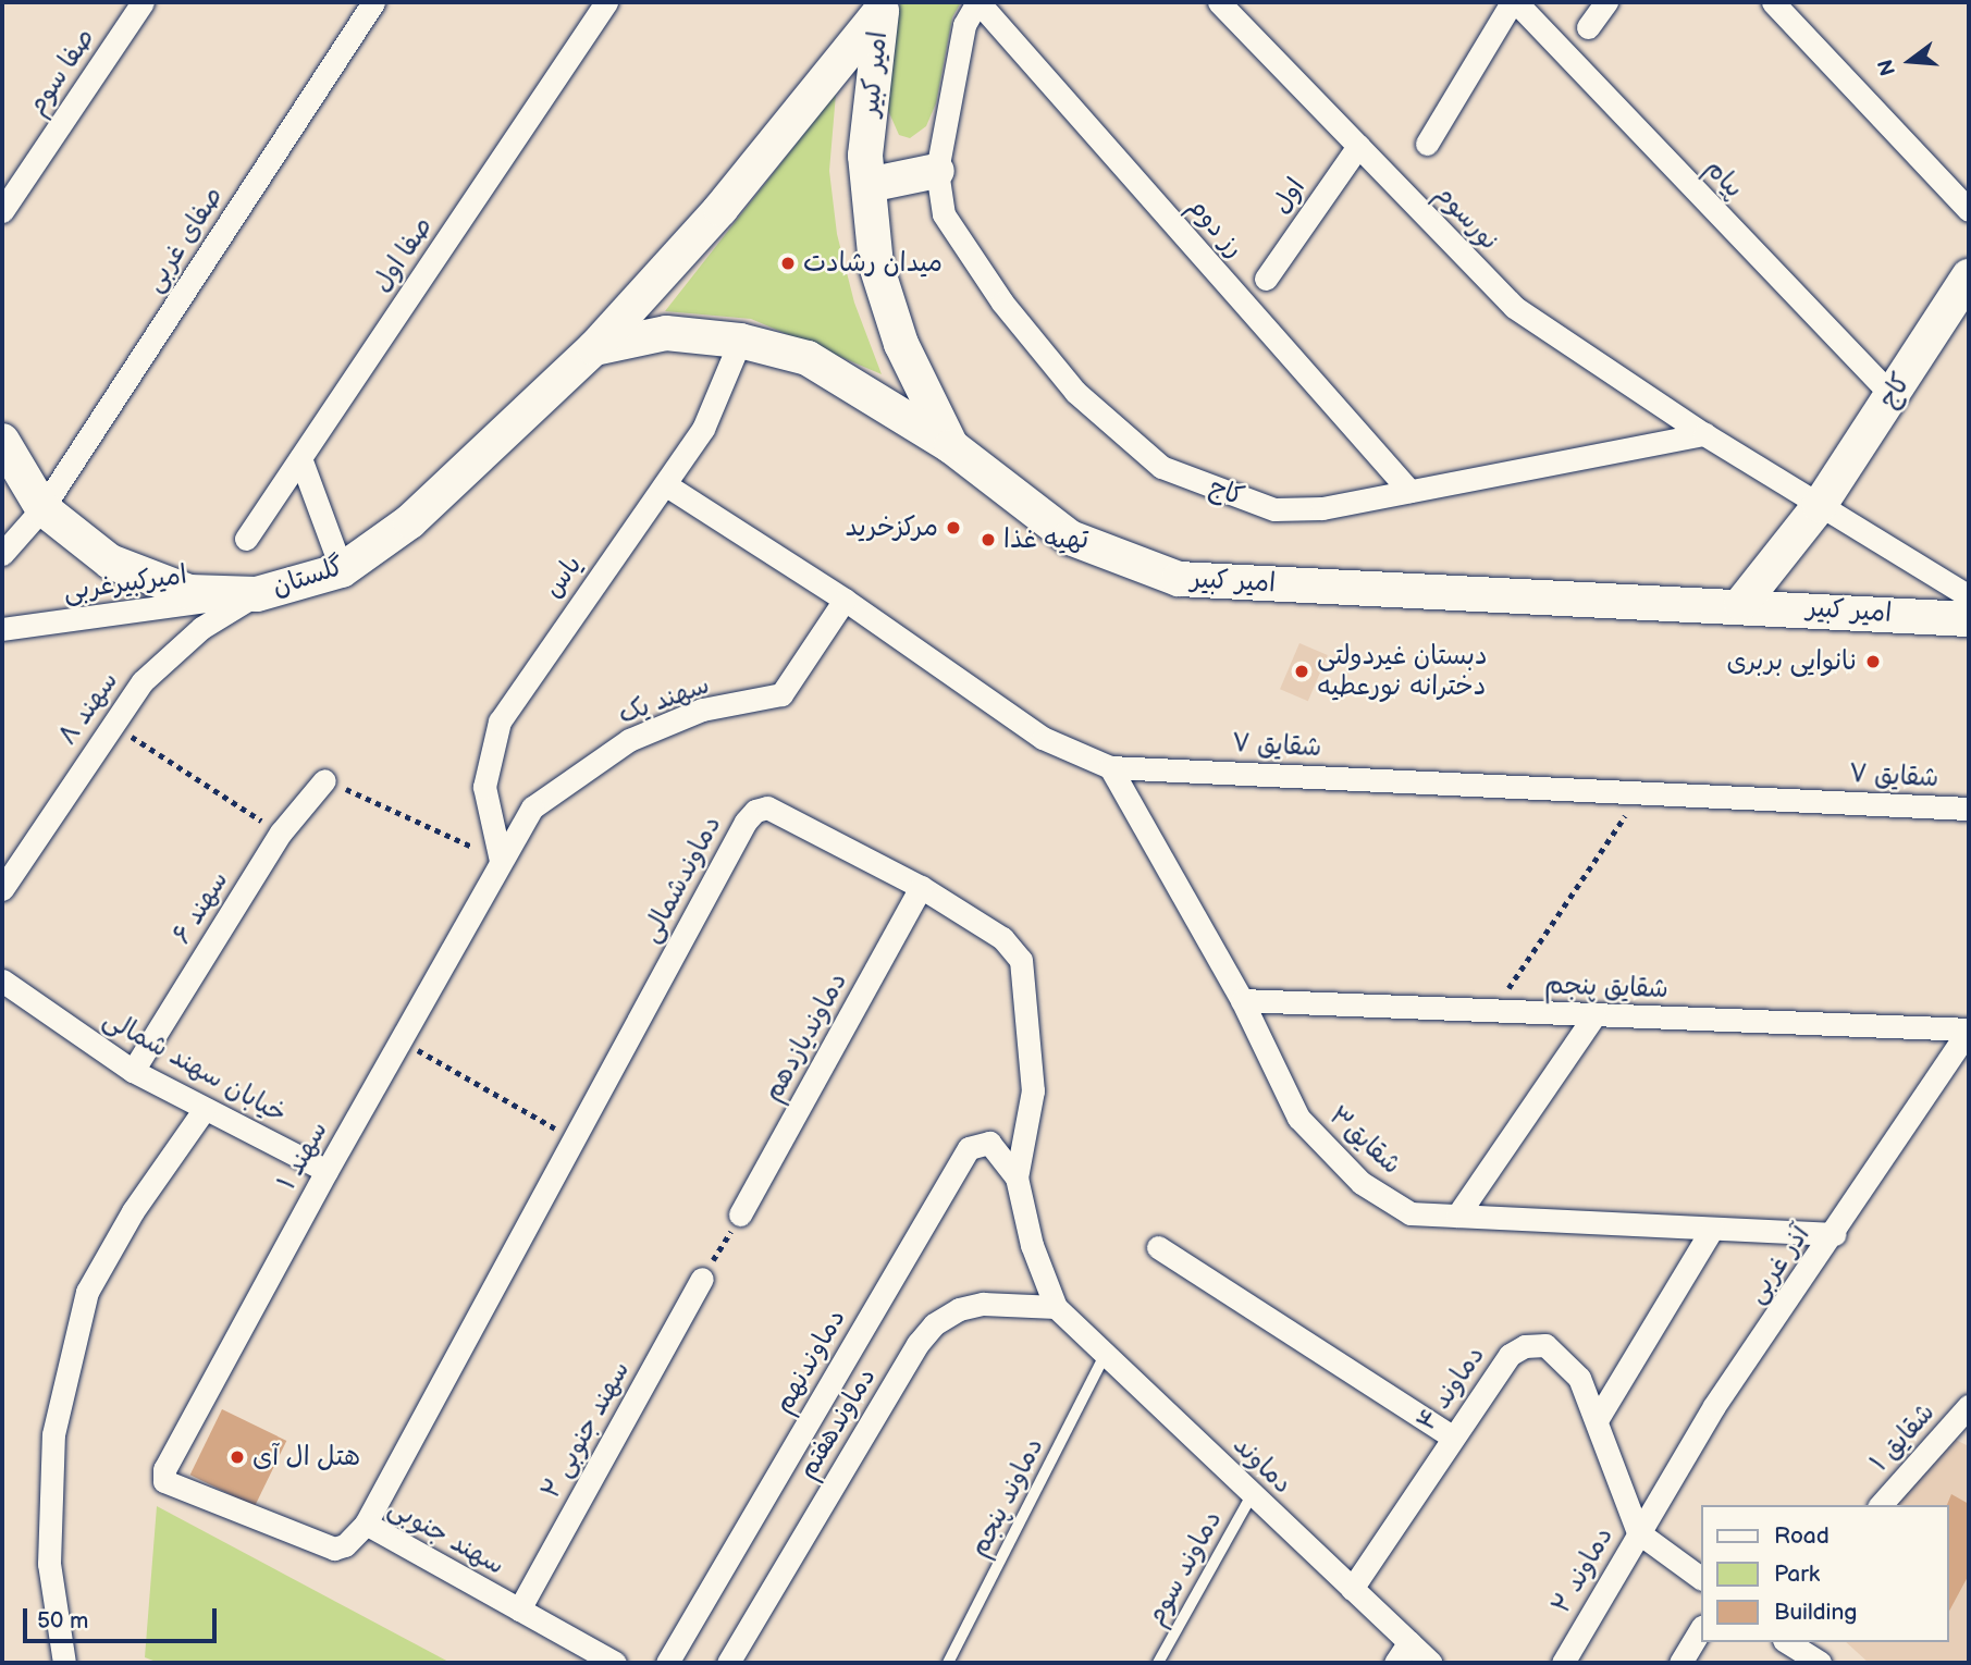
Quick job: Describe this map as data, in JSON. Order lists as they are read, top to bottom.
{
  "streets": {
    "main road": ["امیر کبیر", "کاج", "گلستان"],
    "street": [
      "صفا سوم",
      "پیام",
      "اول",
      "نورسوم",
      "رز دوم",
      "صفای غربی",
      "صفا اول",
      "یاس",
      "امیرکبیرغربی",
      "سهند یک",
      "سهند ۸",
      "شقایق ۷",
      "دماوندشمالی",
      "سهند ۶",
      "شقایق پنجم",
      "دماوندیازدهم",
      "خیابان سهند شمالی",
      "شقایق۳",
      "سهند ۱",
      "آذر غربی",
      "دماوندنهم",
      "دماوند ۴",
      "دماوندهفتم",
      "سهند جنوبی ۲",
      "شقایق ۱",
      "دماوند",
      "سهند جنوبی",
      "دماوند ۲"
    ],
    "lane": ["دماوند پنجم", "دماوند سوم"]
  },
  "crossings": [
    ["امیر کبیر", "کاج"],
    ["امیر کبیر", "گلستان"],
    ["پیام", "کاج"],
    ["اول", "نورسوم"],
    ["نورسوم", "کاج"],
    ["رز دوم", "کاج"],
    ["صفای غربی", "گلستان"],
    ["گلستان", "امیرکبیرغربی"],
    ["گلستان", "سهند ۸"],
    ["یاس", "سهند یک"],
    ["یاس", "شقایق ۷"],
    ["یاس", "سهند ۱"],
    ["امیرکبیرغربی", "سهند ۸"],
    ["سهند یک", "شقایق ۷"],
    ["سهند یک", "سهند ۱"],
    ["شقایق ۷", "شقایق۳"],
    ["دماوندشمالی", "دماوندیازدهم"],
    ["دماوندشمالی", "دماوندنهم"],
    ["دماوندشمالی", "دماوندهفتم"],
    ["دماوندشمالی", "دماوند"],
    ["دماوندشمالی", "سهند جنوبی"],
    ["سهند ۶", "خیابان سهند شمالی"],
    ["شقایق پنجم", "شقایق۳"],
    ["شقایق پنجم", "آذر غربی"],
    ["خیابان سهند شمالی", "سهند ۱"],
    ["شقایق۳", "آذر غربی"],
    ["سهند ۱", "سهند جنوبی"],
    ["آذر غربی", "دماوند ۴"],
    ["آذر غربی", "دماوند ۲"],
    ["دماوند ۴", "دماوند"],
    ["دماوند ۴", "دماوند ۲"],
    ["دماوندهفتم", "دماوند"],
    ["سهند جنوبی ۲", "سهند جنوبی"],
    ["دماوند", "دماوند پنجم"],
    ["دماوند", "دماوند سوم"]
  ],
  "places": [
    "میدان رشادت",
    "مرکزخرید",
    "تهیه غذا",
    "نانوایی بربری",
    "دبستان غیردولتی دخترانه نورعطیه",
    "هتل ال آی"
  ],
  "legend": ["Road", "Park", "Building"],
  "scale_bar": "50 m",
  "north": "left"
}
